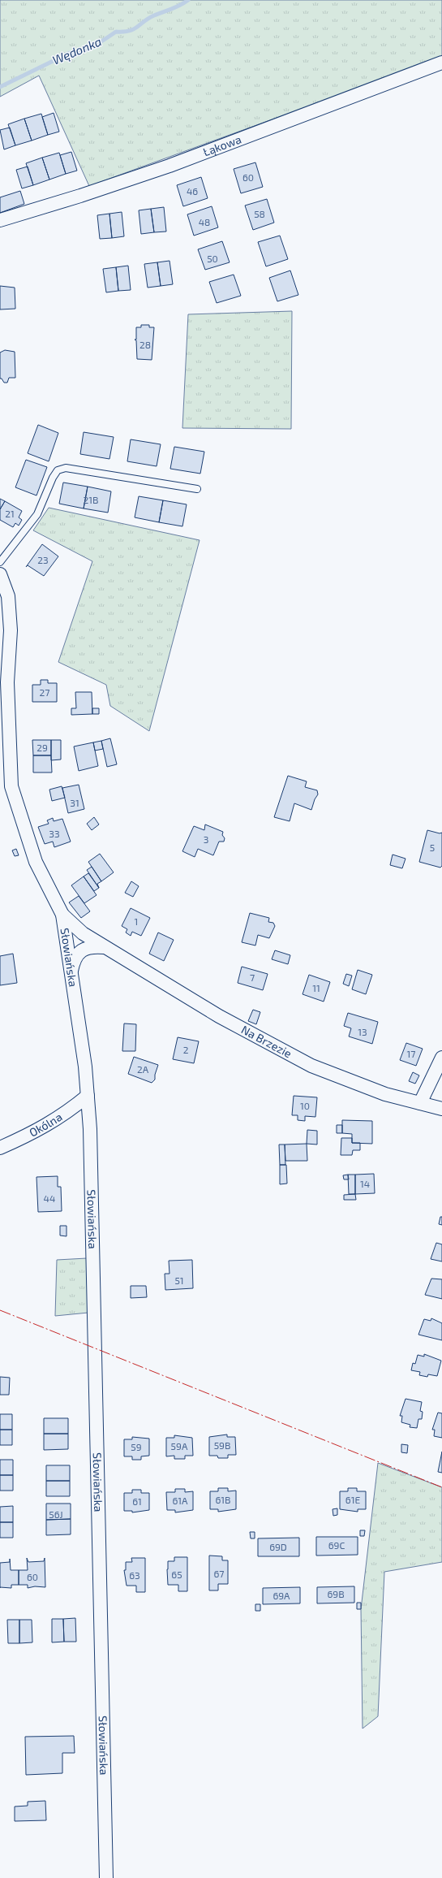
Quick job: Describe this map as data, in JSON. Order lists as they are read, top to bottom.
{
  "streets": {
    "street": [
      "Łąkowa",
      "Słowiańska",
      "Na Brzezie",
      "Okólna"
    ]
  },
  "crossings": [
    ["Słowiańska", "Na Brzezie"],
    ["Słowiańska", "Okólna"]
  ],
  "water": ["Wędonka"],
  "house_numbers": [
    "60",
    "46",
    "58",
    "48",
    "50",
    "28",
    "21B",
    "21",
    "23",
    "27",
    "29",
    "31",
    "33",
    "3",
    "5",
    "1",
    "7",
    "11",
    "13",
    "2",
    "17",
    "2A",
    "10",
    "14",
    "44",
    "51",
    "59B",
    "59A",
    "59",
    "61B",
    "61E",
    "61A",
    "61",
    "56J",
    "69C",
    "69D",
    "67",
    "65",
    "63",
    "60",
    "69B",
    "69A"
  ]
}
